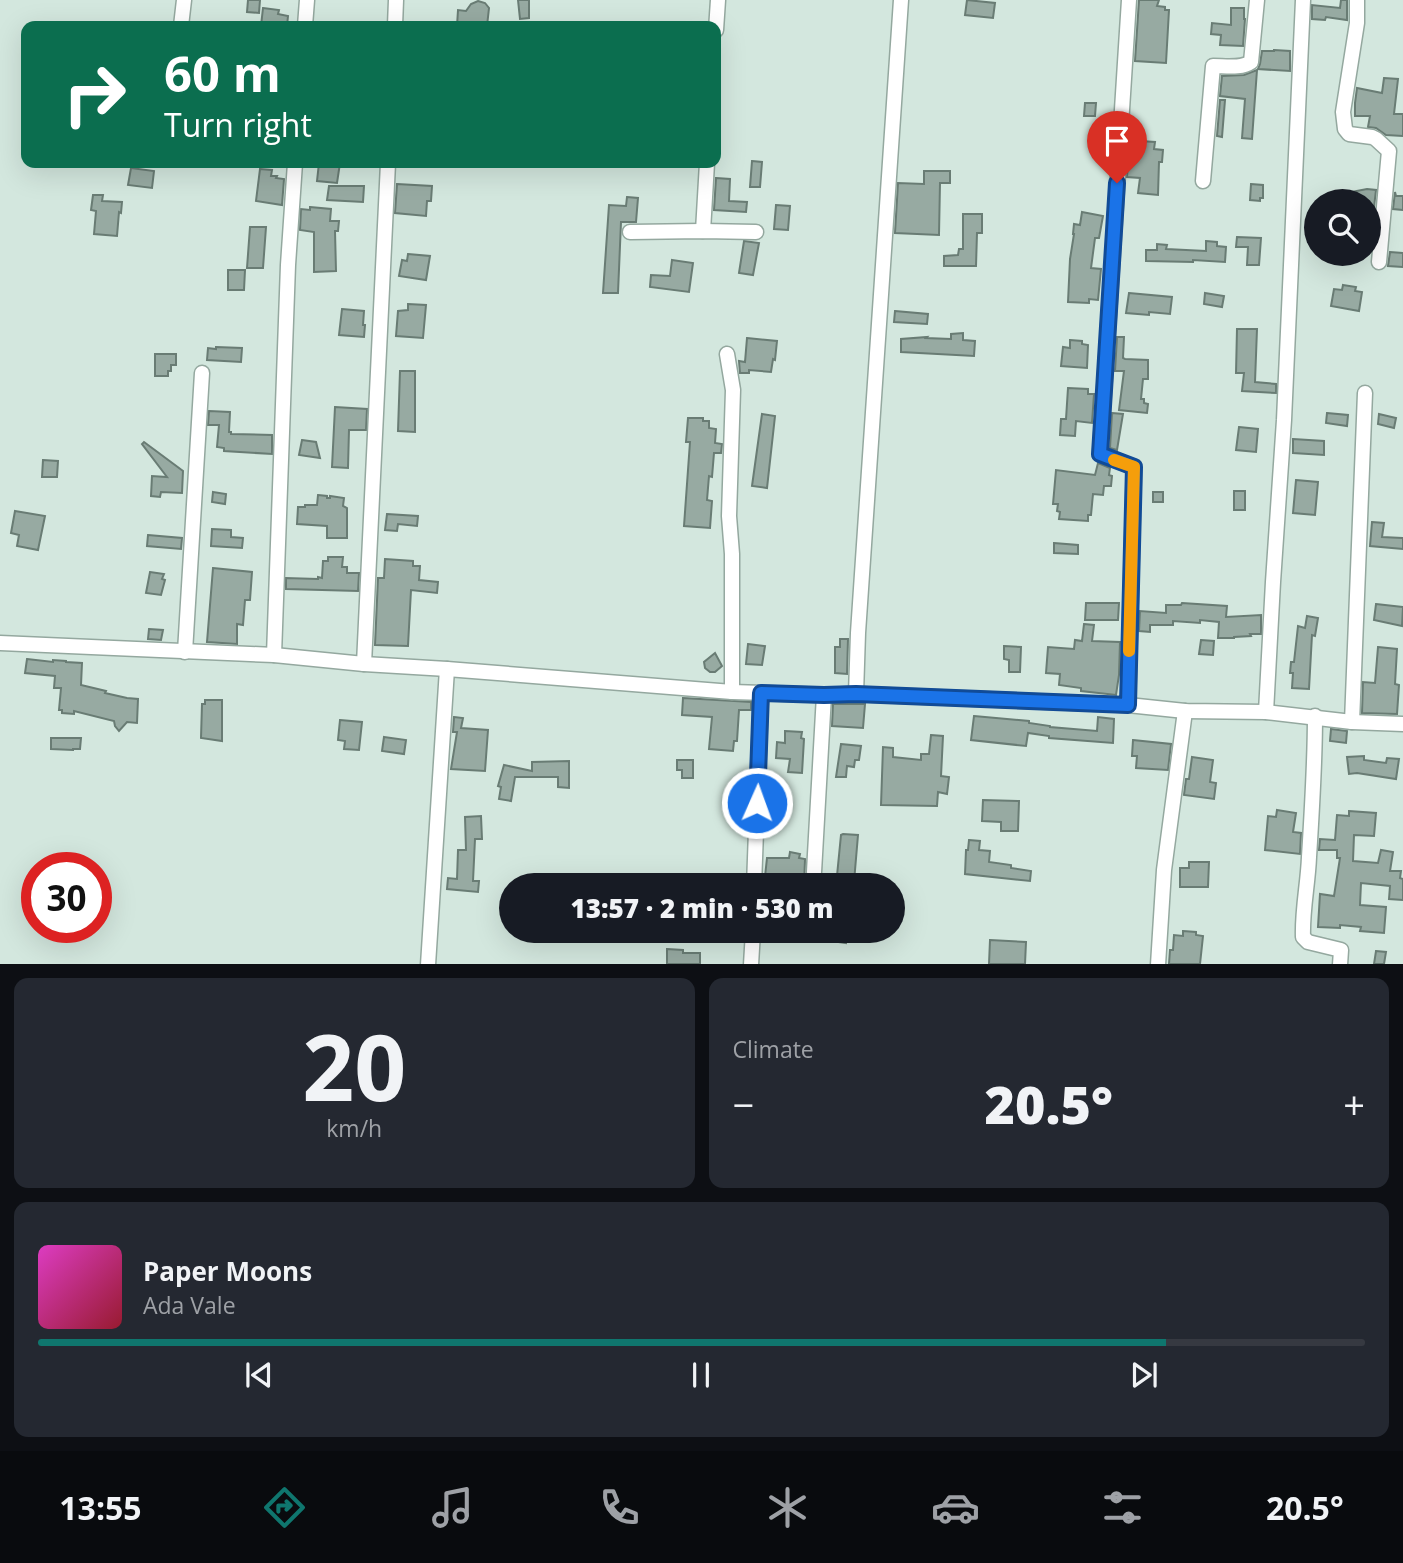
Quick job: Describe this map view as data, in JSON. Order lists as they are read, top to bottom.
{
  "page": {
    "turn": ["60 m", "Turn right"],
    "limit": "30",
    "trip": "13:57 · 2 min · 530 m",
    "tile": [
      ["20", "km/h"],
      "Climate"
    ],
    "heat": ["−", "20.5°", "+"],
    "song": ["Paper Moons", "Ada Vale"],
    "tabs": ["13:55", "20.5°"]
  }
}
